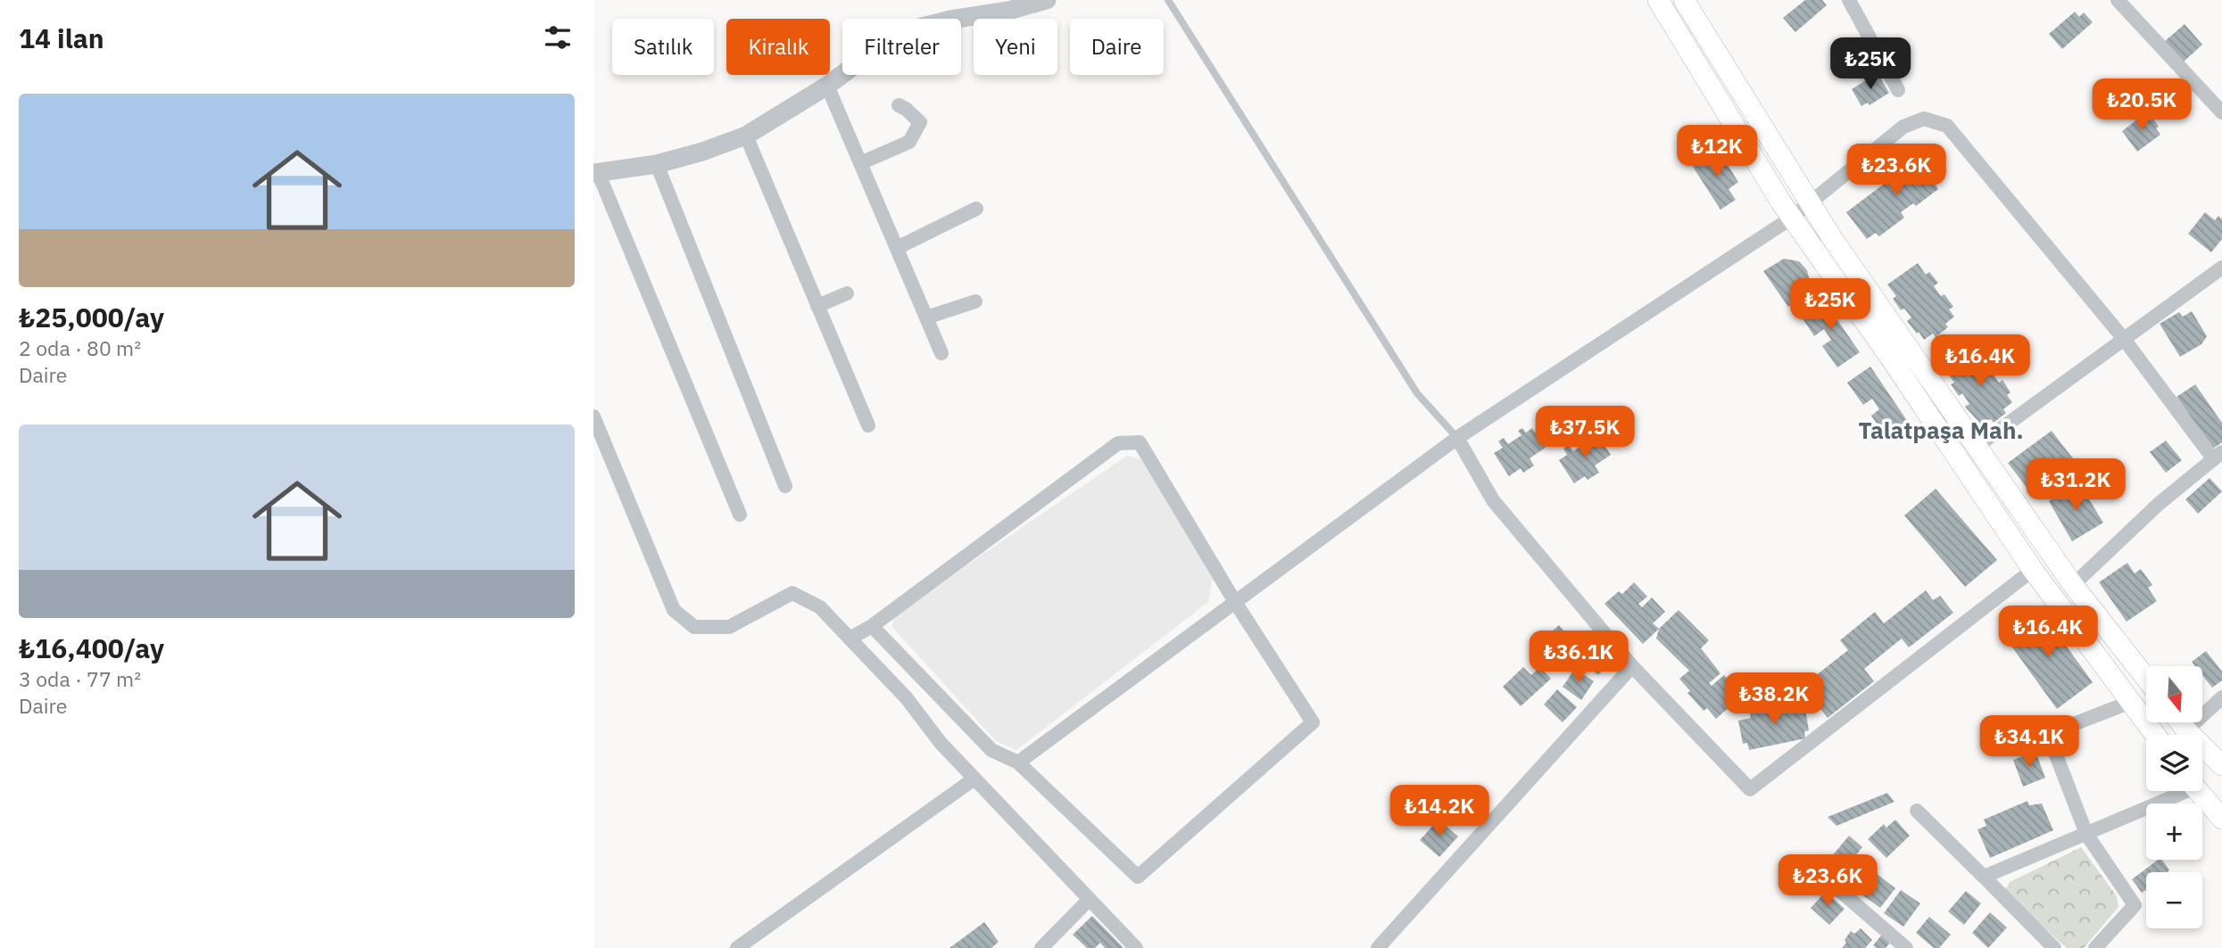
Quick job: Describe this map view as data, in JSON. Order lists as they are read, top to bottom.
{
  "districts": ["Talatpaşa Mah."],
  "north": "bottom",
  "page": {
    "heading": "14 ilan",
    "chip": [
      "Satılık",
      "Kiralık",
      "Filtreler",
      "Yeni",
      "Daire"
    ],
    "price": [
      "₺25K",
      "₺20.5K",
      "₺12K",
      "₺23.6K",
      "₺25K",
      "₺16.4K",
      "₺37.5K",
      "₺31.2K",
      "₺16.4K",
      "₺36.1K",
      "₺38.2K",
      "₺34.1K",
      "₺14.2K",
      "₺23.6K"
    ],
    "list": [
      {
        "name": "₺25,000/ay",
        "note": "2 oda · 80 m² · Daire"
      },
      {
        "name": "₺16,400/ay",
        "note": "3 oda · 77 m² · Daire"
      }
    ],
    "map_buttons": ["+", "−"]
  }
}
